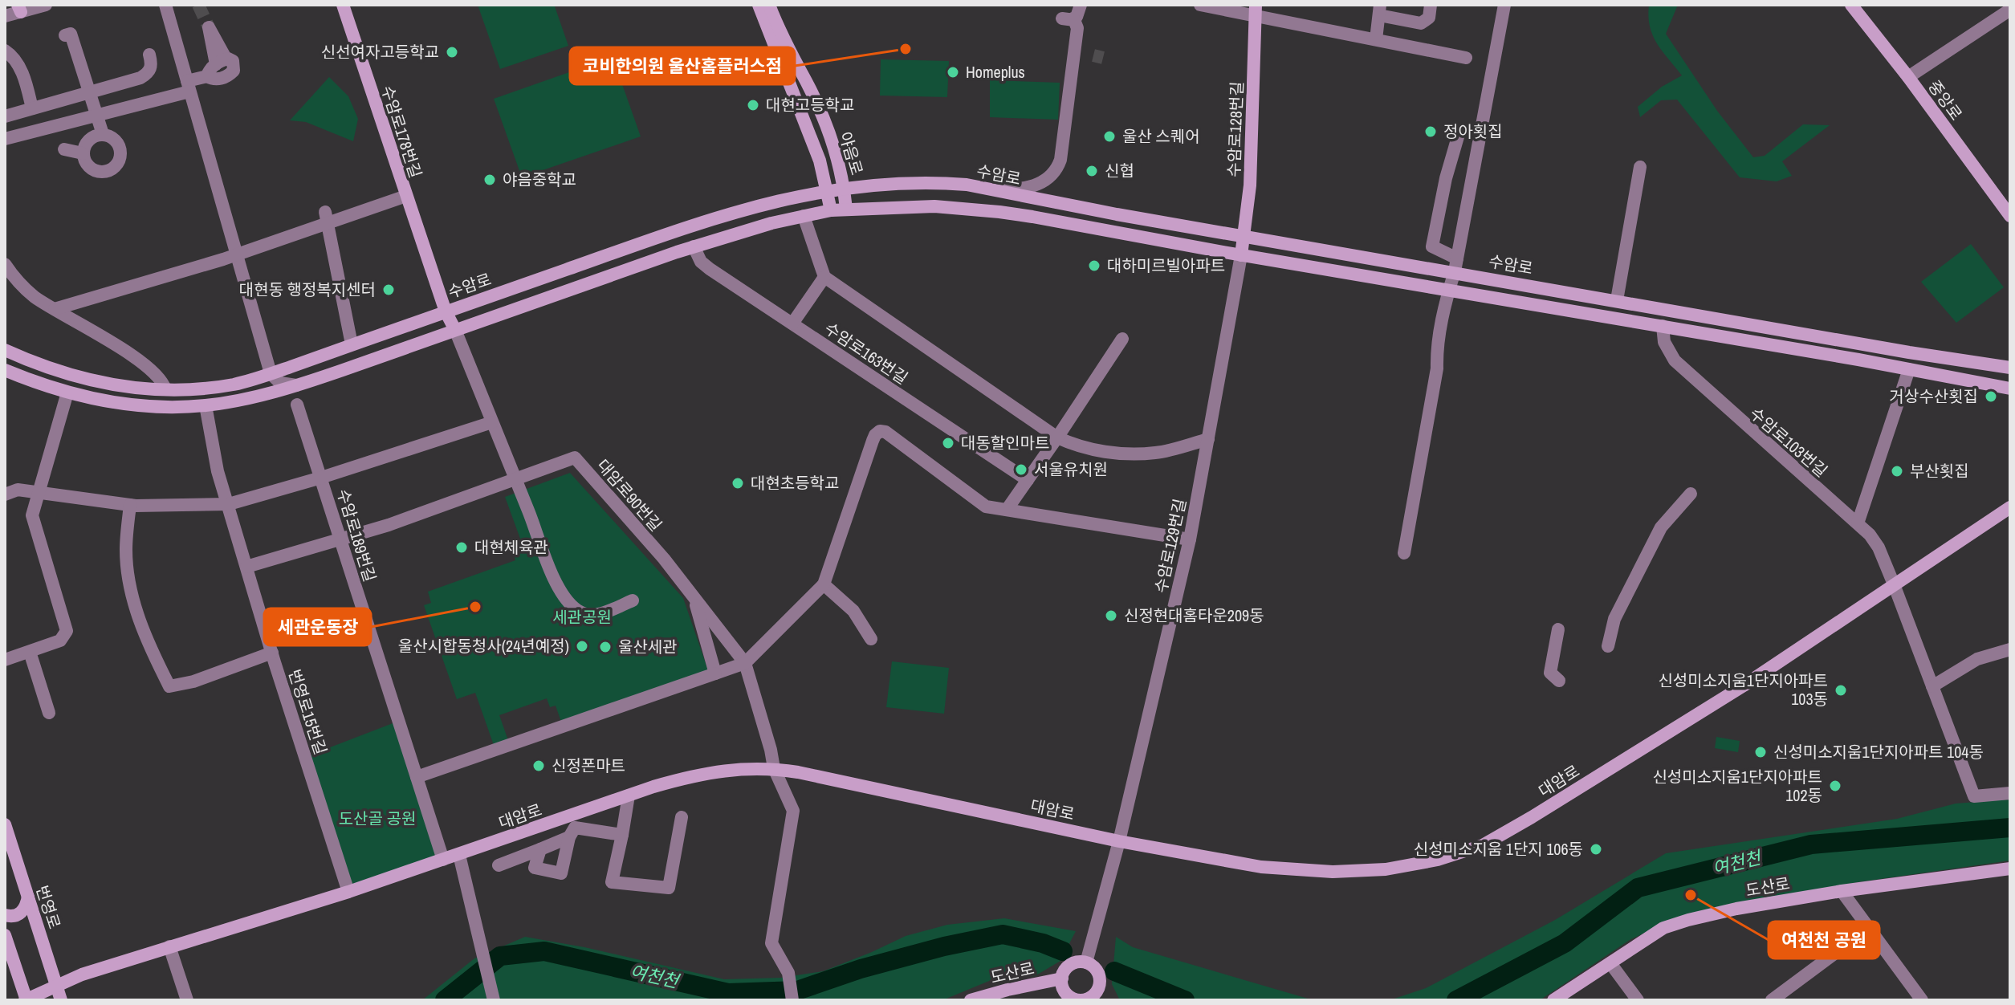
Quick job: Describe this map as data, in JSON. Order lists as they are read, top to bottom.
{
  "streets": {
    "main road": [
      "중앙로",
      "수암로128번길",
      "수암로178번길",
      "야음로",
      "수암로",
      "대암로",
      "도산로",
      "번영로"
    ],
    "street": [
      "수암로163번길",
      "수암로103번길",
      "대암로90번길",
      "수암로189번길",
      "수암로129번길",
      "번영로15번길"
    ]
  },
  "crossings": [
    ["수암로128번길", "수암로"],
    ["수암로128번길", "수암로129번길"],
    ["수암로178번길", "수암로"],
    ["야음로", "수암로"],
    ["수암로103번길", "대암로"],
    ["대암로90번길", "수암로189번길"],
    ["대암로90번길", "번영로15번길"],
    ["대암로90번길", "대암로"],
    ["수암로189번길", "대암로"],
    ["수암로129번길", "대암로"],
    ["수암로129번길", "도산로"],
    ["번영로15번길", "대암로"],
    ["대암로", "번영로"]
  ],
  "water": ["여천천"],
  "parks": ["세관공원", "도산골 공원"],
  "places": [
    "코비한의원 울산홈플러스점",
    "신선여자고등학교",
    "Homeplus",
    "대현고등학교",
    "정아횟집",
    "울산 스퀘어",
    "신협",
    "야음중학교",
    "대하미르빌아파트",
    "대현동 행정복지센터",
    "거상수산횟집",
    "대동할인마트",
    "서울유치원",
    "부산횟집",
    "대현초등학교",
    "대현체육관",
    "세관운동장",
    "신정현대홈타운209동",
    "울산시합동청사(24년예정)",
    "울산세관",
    "신성미소지움1단지아파트 103동",
    "신성미소지움1단지아파트 104동",
    "신정폰마트",
    "신성미소지움1단지아파트 102동",
    "신성미소지움 1단지 106동",
    "여천천 공원"
  ]
}
